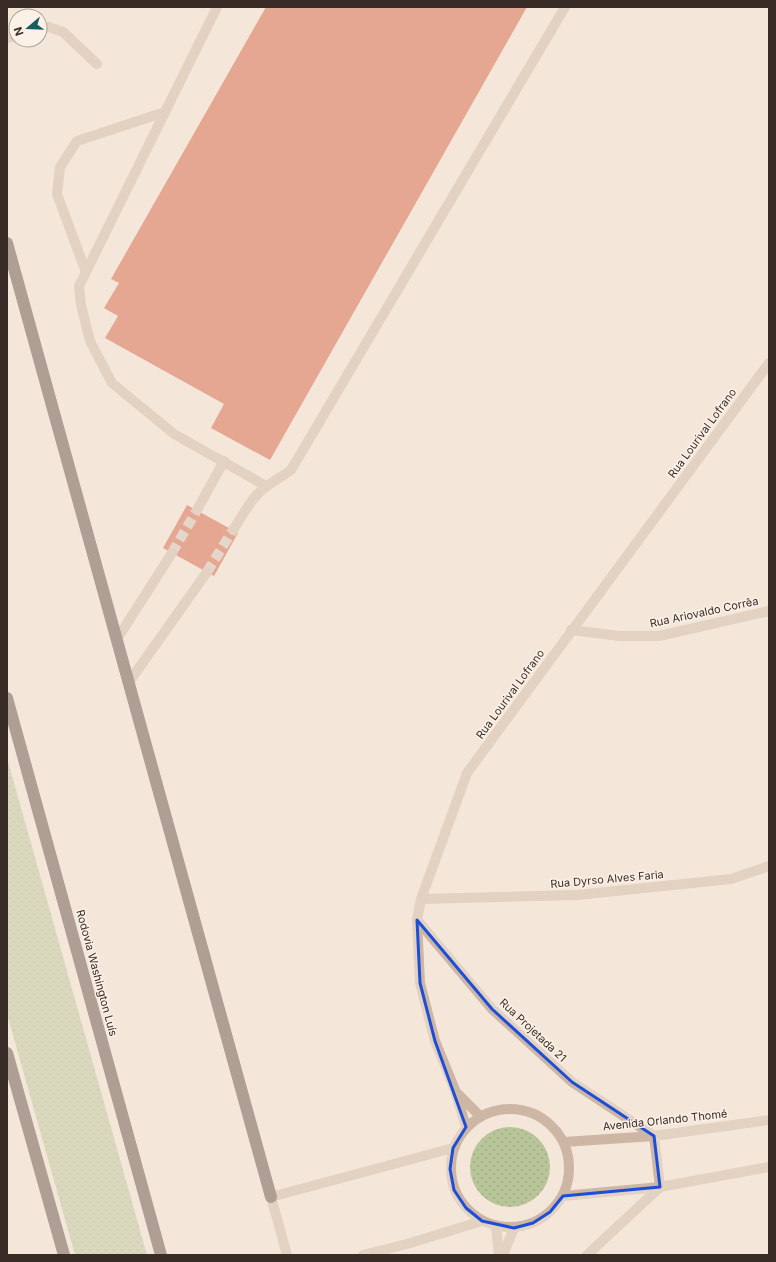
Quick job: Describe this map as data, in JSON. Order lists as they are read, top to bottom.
{
  "streets": {
    "highway": ["Rodovia Washington Luís"],
    "street": [
      "Rua Lourival Lofrano",
      "Rua Ariovaldo Corrêa",
      "Rua Dyrso Alves Faria",
      "Rua Projetada 21",
      "Avenida Orlando Thomé"
    ]
  },
  "crossings": [
    ["Rua Lourival Lofrano", "Rua Ariovaldo Corrêa"],
    ["Rua Lourival Lofrano", "Rua Dyrso Alves Faria"],
    ["Rua Lourival Lofrano", "Rua Projetada 21"],
    ["Rua Lourival Lofrano", "Avenida Orlando Thomé"],
    ["Rua Projetada 21", "Avenida Orlando Thomé"]
  ],
  "north": "left"
}
